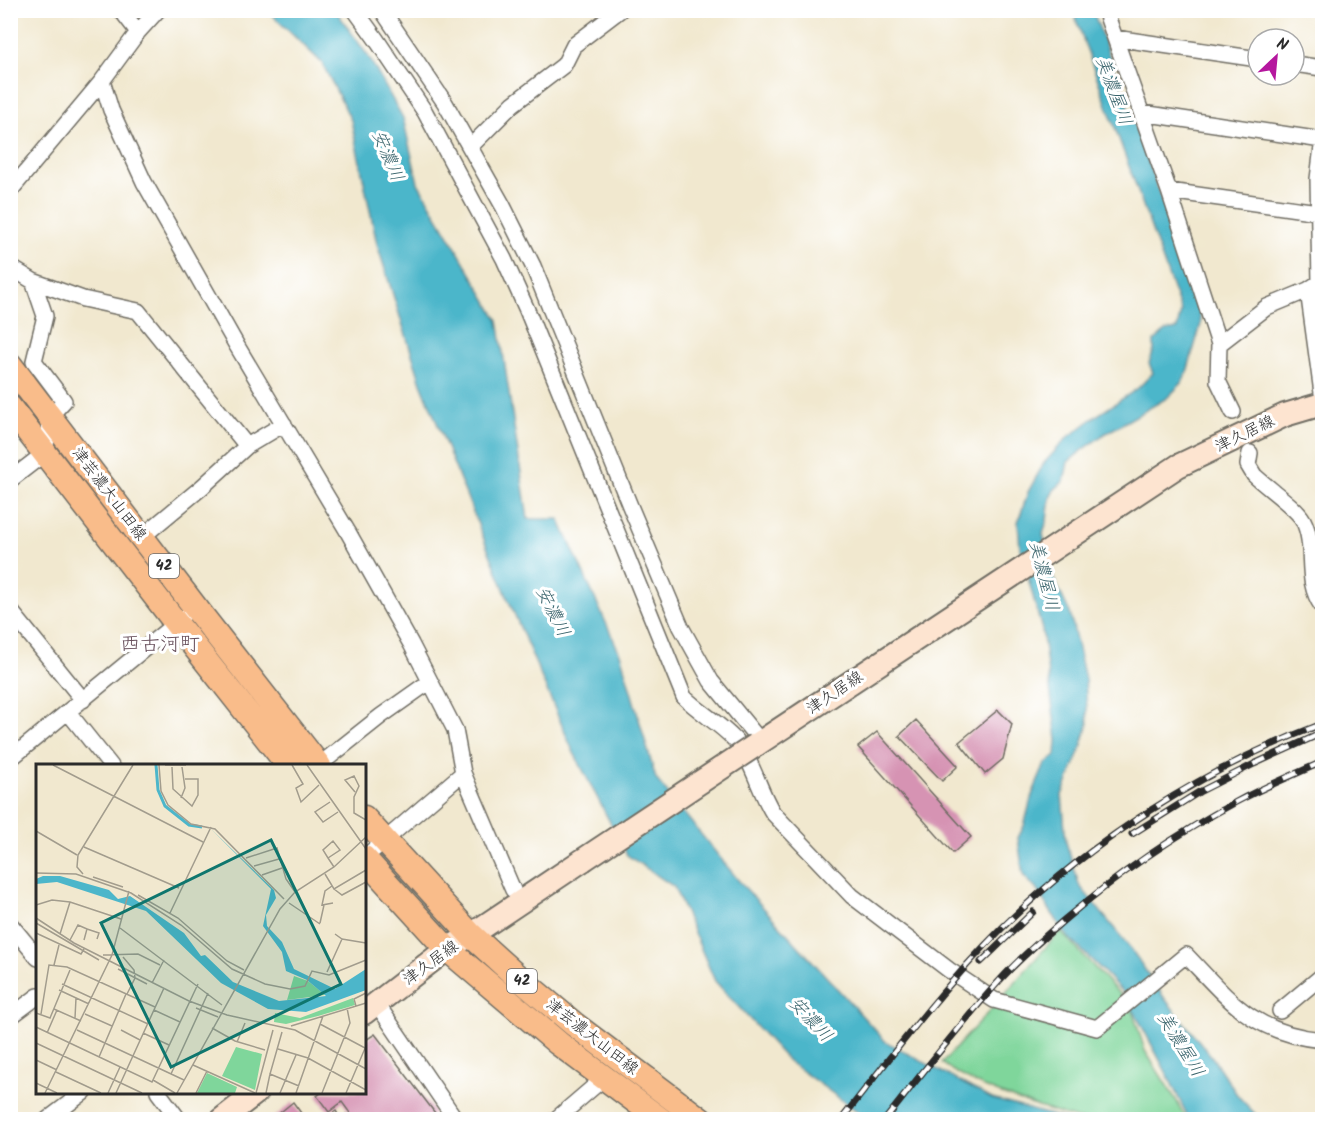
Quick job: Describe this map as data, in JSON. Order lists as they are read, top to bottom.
{
  "streets": {
    "main road": ["津久居線", "津芸濃大山田線", "42"]
  },
  "crossings": [
    ["津久居線", "津芸濃大山田線"]
  ],
  "districts": ["西古河町"],
  "water": ["美濃屋川", "安濃川"],
  "north": "top right"
}
